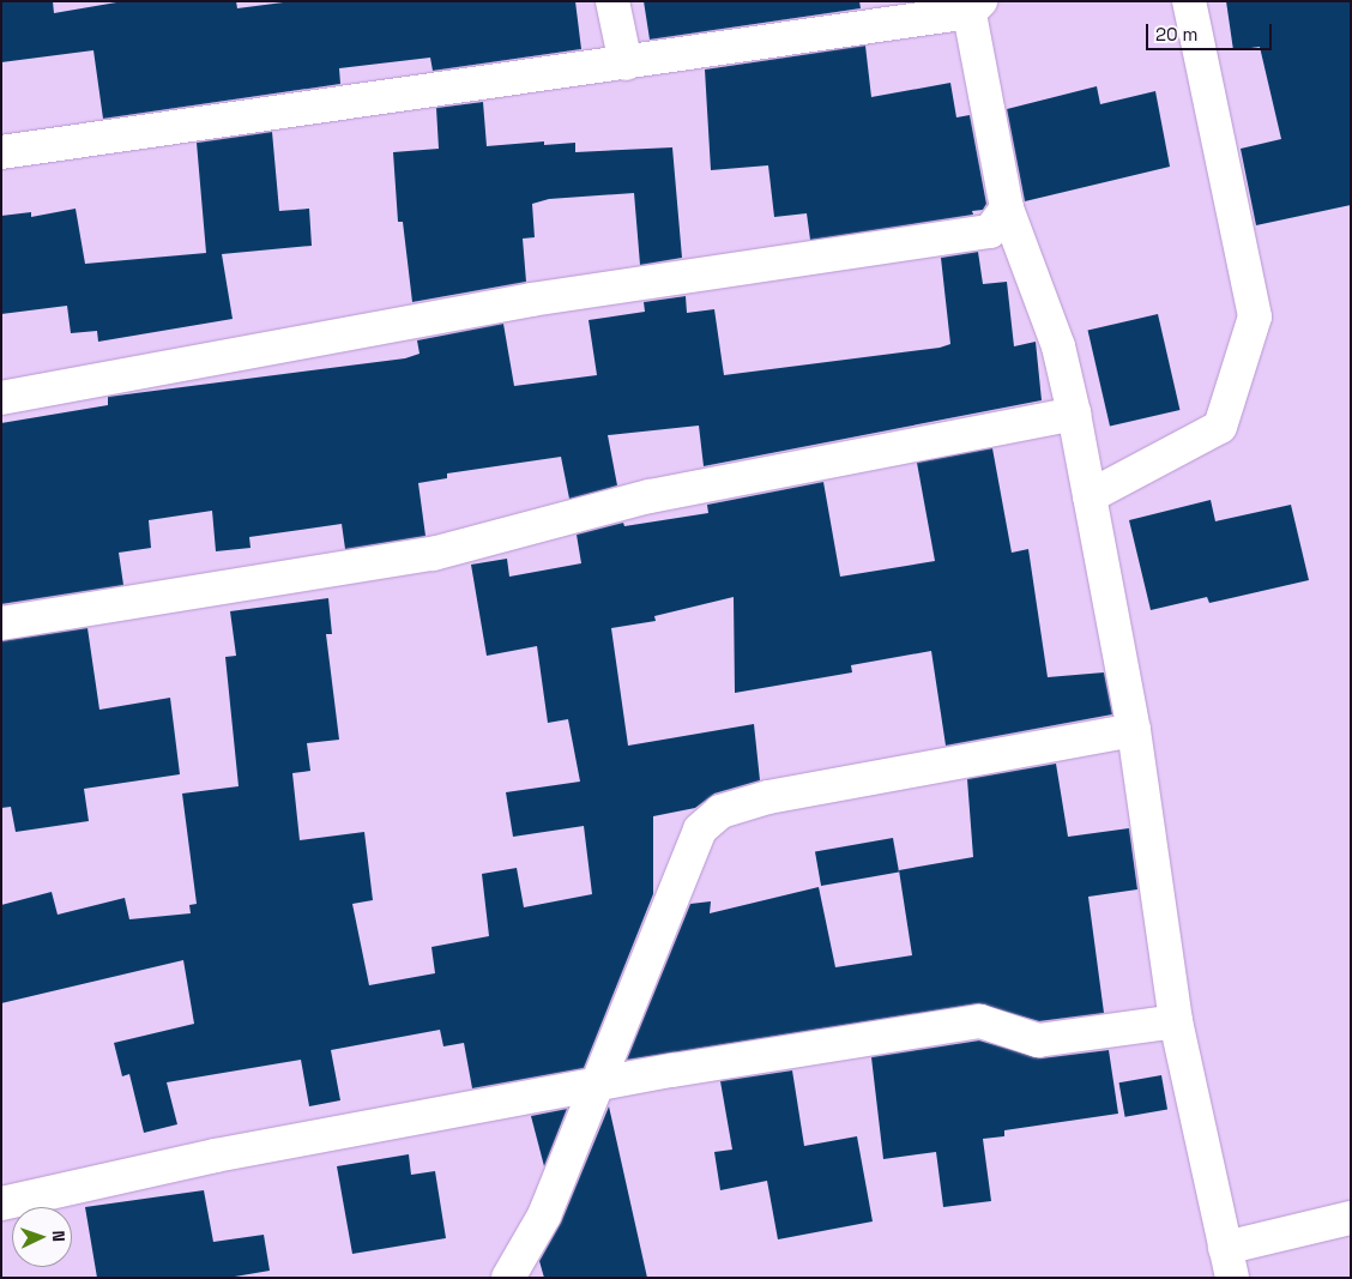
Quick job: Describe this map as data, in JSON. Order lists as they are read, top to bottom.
{
  "scale_bar": "20 m",
  "north": "right"
}
